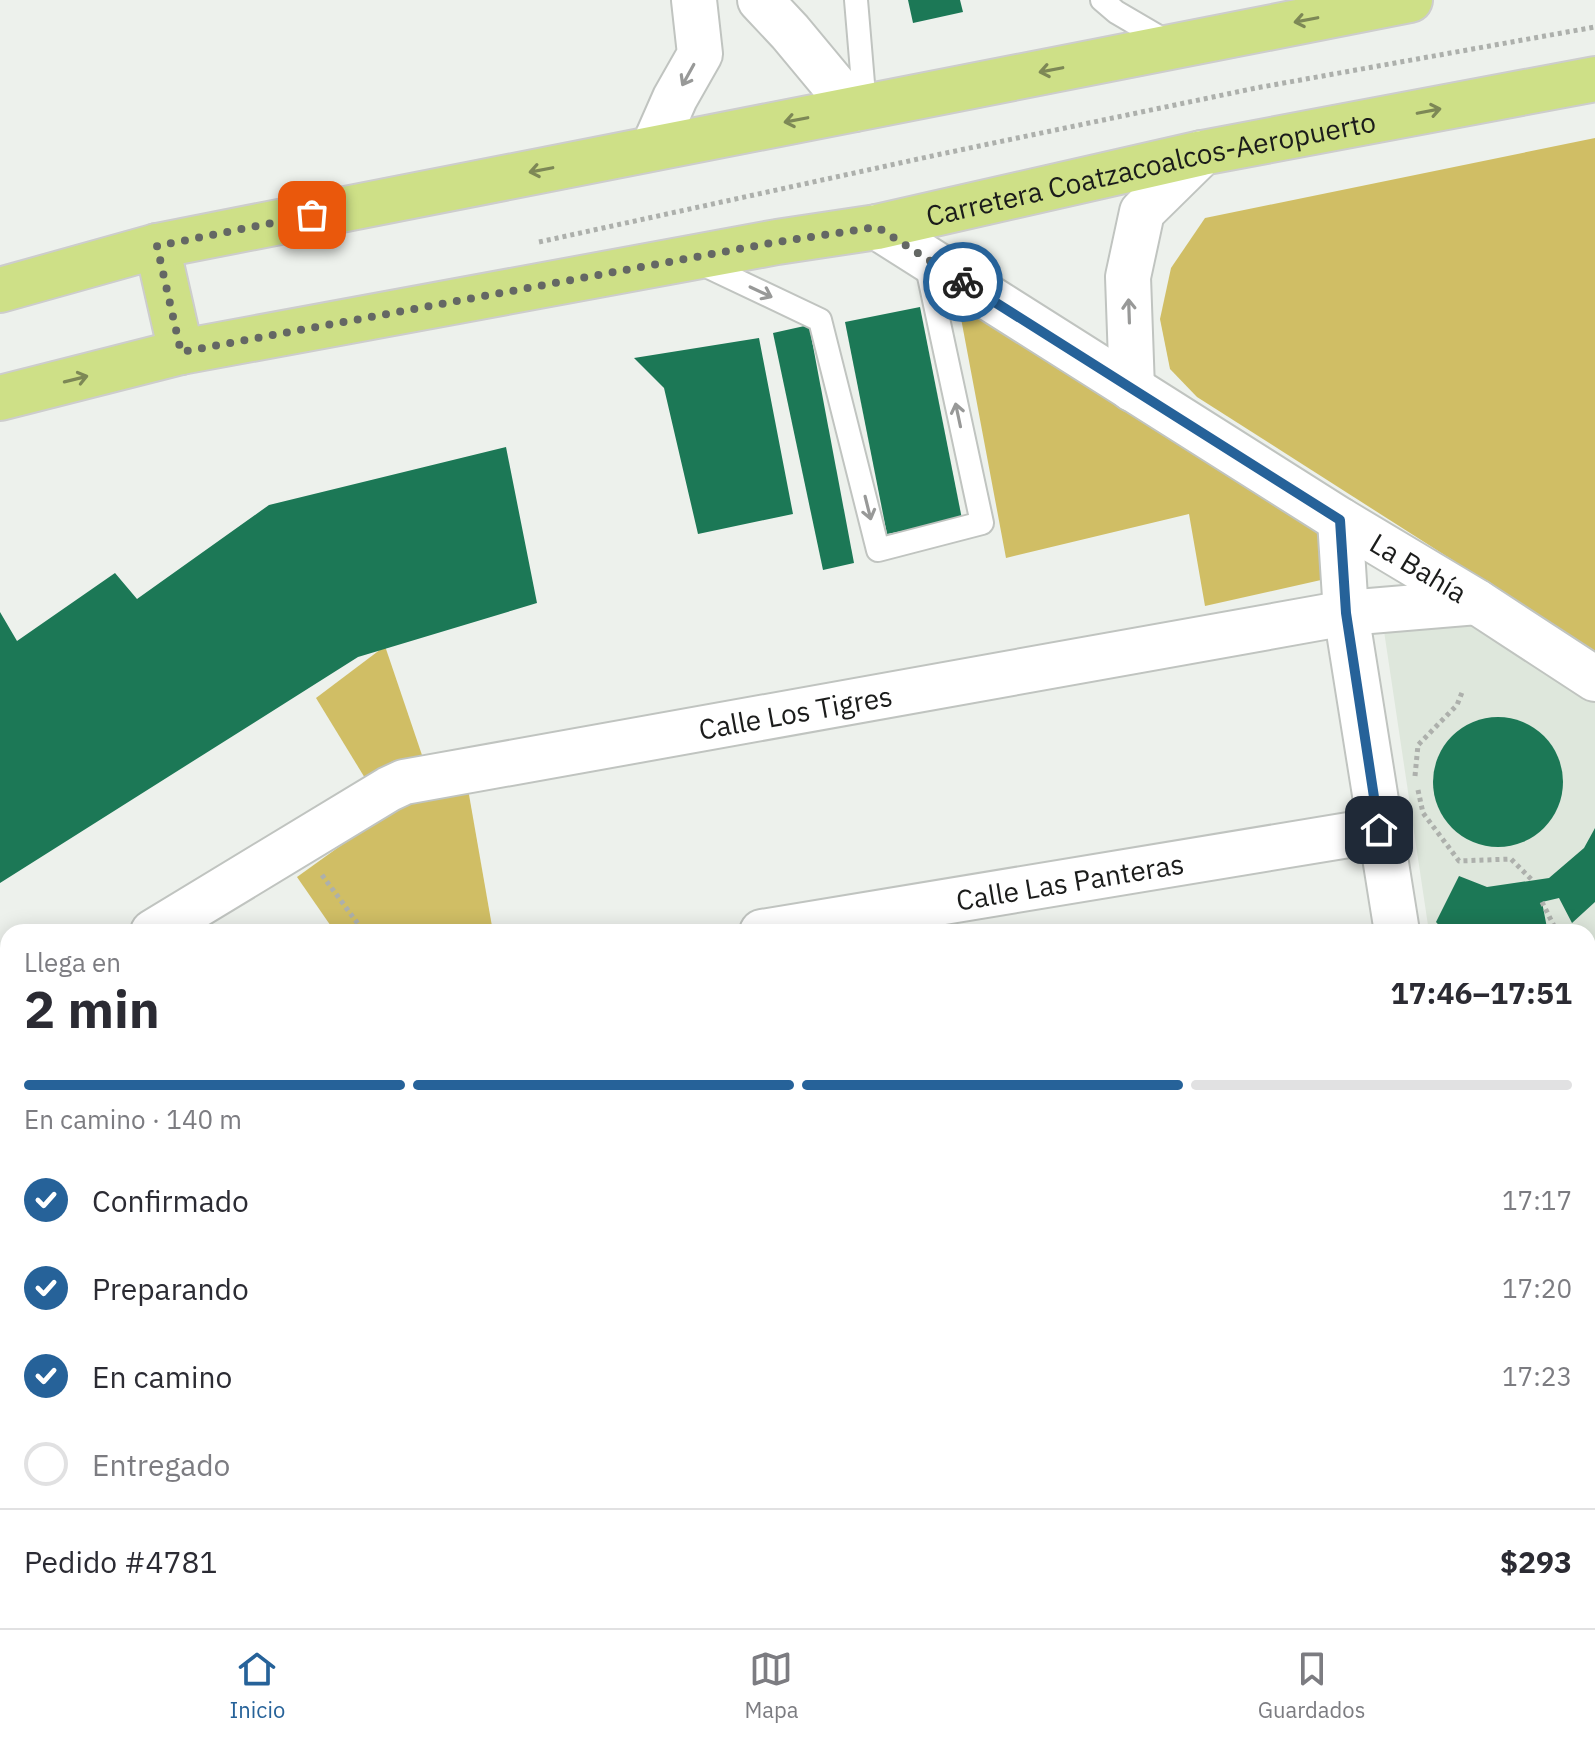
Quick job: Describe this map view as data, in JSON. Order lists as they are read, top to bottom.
{
  "streets": {
    "main road": ["Carretera Coatzacoalcos-Aeropuerto"],
    "street": ["La Bahía", "Calle Los Tigres", "Calle Las Panteras"]
  },
  "crossings": [
    ["Carretera Coatzacoalcos-Aeropuerto", "La Bahía"],
    ["La Bahía", "Calle Los Tigres"]
  ],
  "page": {
    "heading": ["2 min", "Llega en", "17:46–17:51"],
    "panel": ["Pedido #4781", "$293"],
    "bar": "En camino · 140 m",
    "list": [
      ["Confirmado", "17:17"],
      ["Preparando", "17:20"],
      ["En camino", "17:23"],
      "Entregado"
    ],
    "tabs": ["Inicio", "Mapa", "Guardados"]
  }
}
